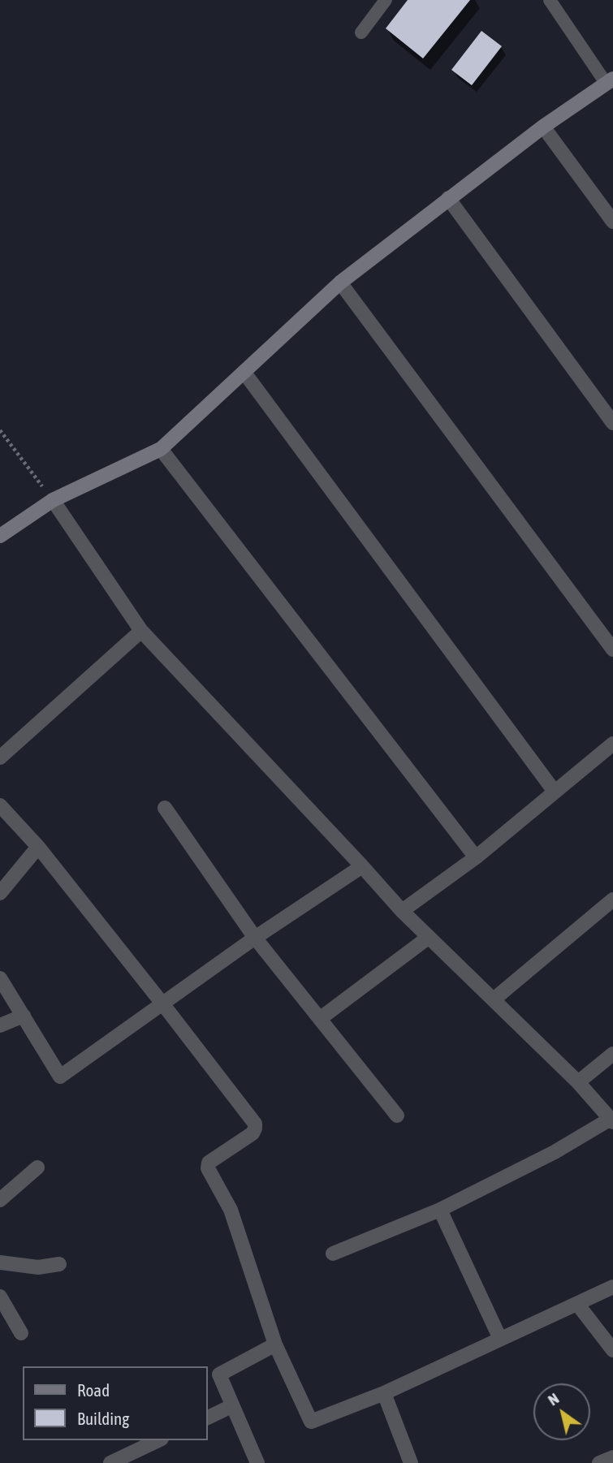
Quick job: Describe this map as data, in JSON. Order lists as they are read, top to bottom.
{
  "legend": ["Road", "Building"],
  "north": "top left"
}
